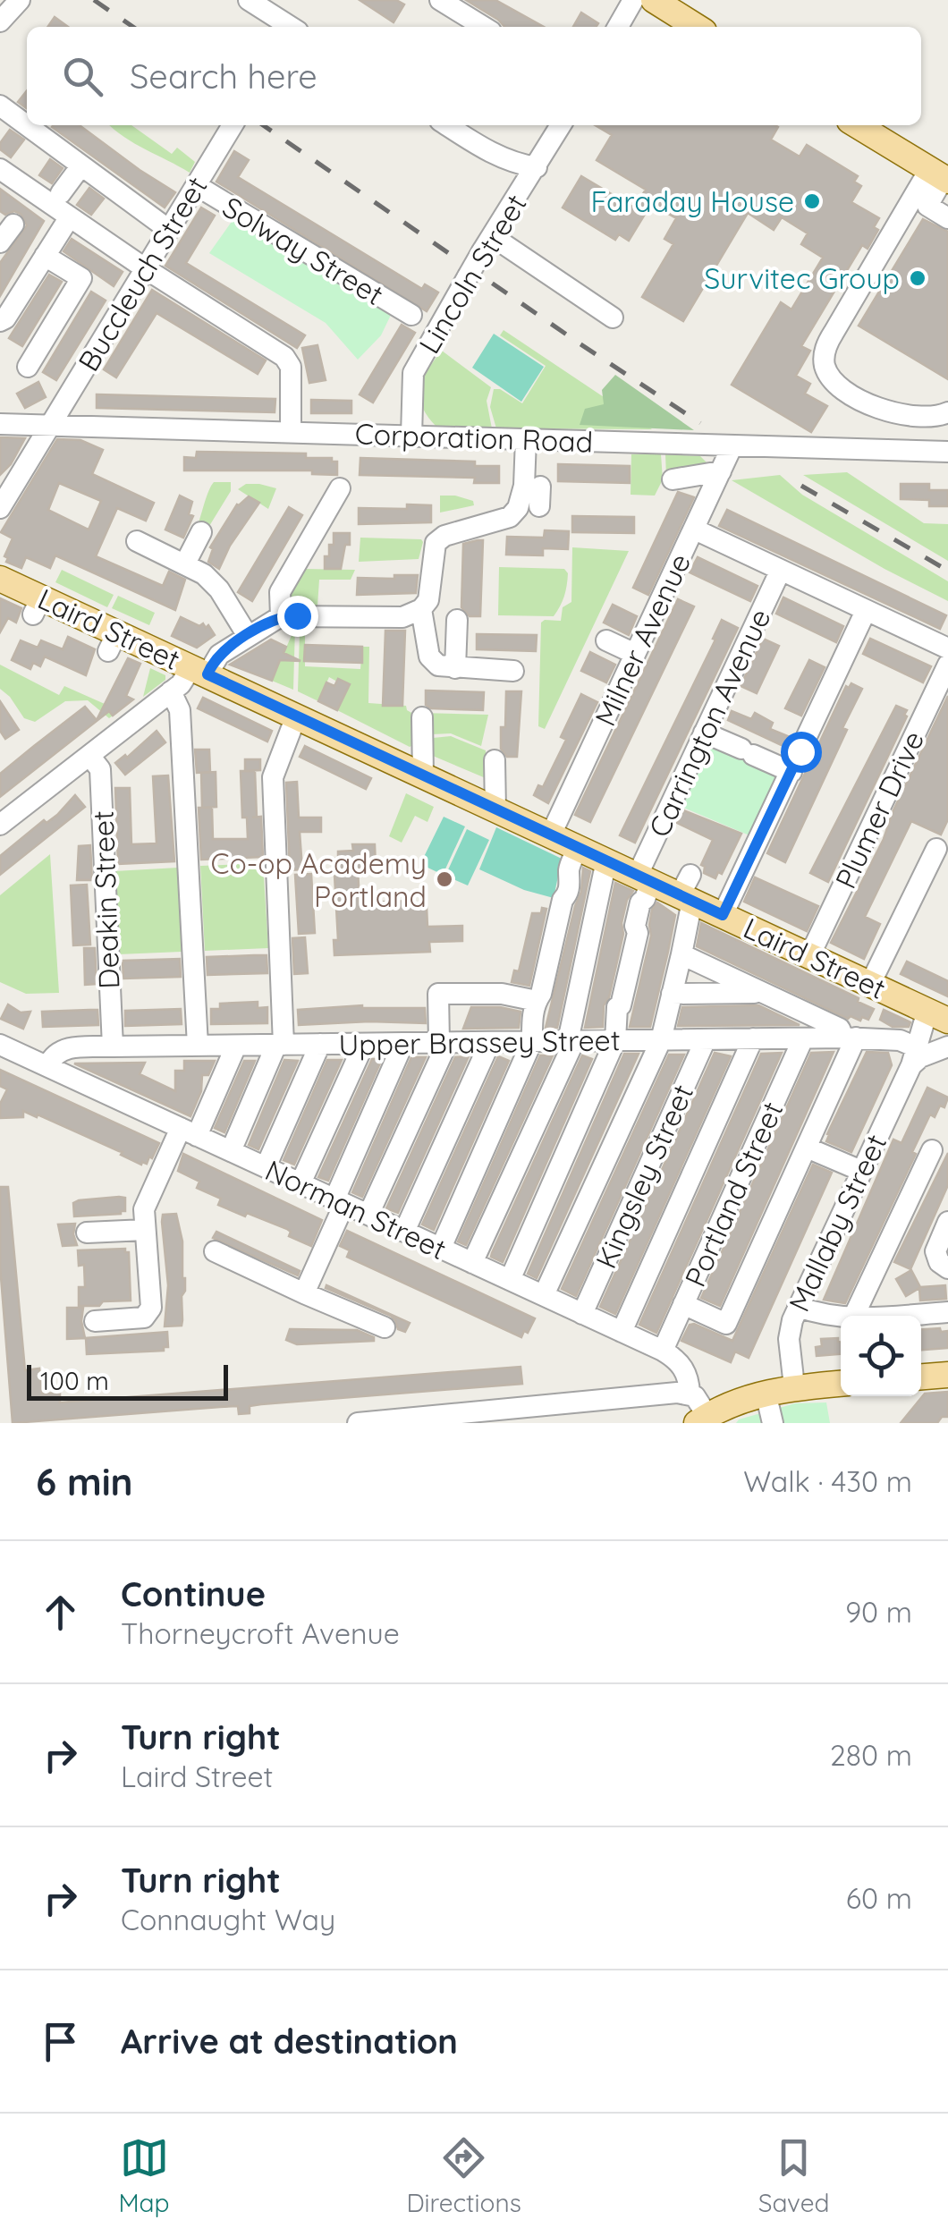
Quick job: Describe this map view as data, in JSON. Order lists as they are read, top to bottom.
{
  "streets": {
    "main road": ["Laird Street"],
    "street": [
      "Solway Street",
      "Buccleuch Street",
      "Lincoln Street",
      "Corporation Road",
      "Milner Avenue",
      "Carrington Avenue",
      "Plumer Drive",
      "Deakin Street",
      "Upper Brassey Street",
      "Kingsley Street",
      "Portland Street",
      "Norman Street",
      "Mallaby Street"
    ]
  },
  "crossings": [
    ["Solway Street", "Buccleuch Street"],
    ["Buccleuch Street", "Corporation Road"],
    ["Lincoln Street", "Corporation Road"],
    ["Corporation Road", "Milner Avenue"],
    ["Laird Street", "Milner Avenue"],
    ["Laird Street", "Carrington Avenue"],
    ["Laird Street", "Plumer Drive"],
    ["Laird Street", "Mallaby Street"],
    ["Carrington Avenue", "Upper Brassey Street"],
    ["Carrington Avenue", "Norman Street"],
    ["Deakin Street", "Upper Brassey Street"],
    ["Upper Brassey Street", "Kingsley Street"],
    ["Upper Brassey Street", "Portland Street"],
    ["Upper Brassey Street", "Norman Street"],
    ["Upper Brassey Street", "Mallaby Street"],
    ["Kingsley Street", "Norman Street"],
    ["Portland Street", "Norman Street"]
  ],
  "places": ["Faraday House", "Survitec Group", "Co-op Academy Portland"],
  "scale_bar": "100 m",
  "page": {
    "search": "Search here",
    "scale": "100 m",
    "heading": ["6 min", "Walk · 430 m"],
    "list": [
      ["Continue", "Thorneycroft Avenue", "90 m"],
      ["Turn right", "Laird Street", "280 m"],
      ["Turn right", "Connaught Way", "60 m"],
      "Arrive at destination"
    ],
    "nav": ["Map", "Directions", "Saved"]
  }
}
